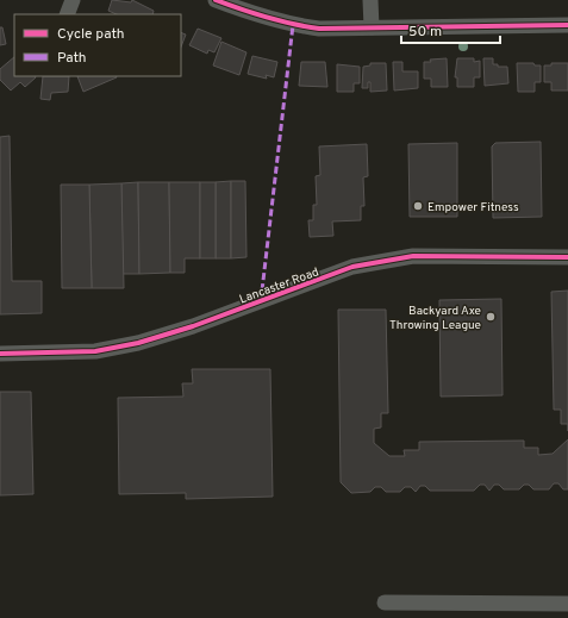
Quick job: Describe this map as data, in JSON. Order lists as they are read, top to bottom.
{
  "streets": {
    "street": ["Lancaster Road"]
  },
  "places": ["Empower Fitness", "Backyard Axe Throwing League"],
  "legend": ["Cycle path", "Path"],
  "scale_bar": "50 m"
}
